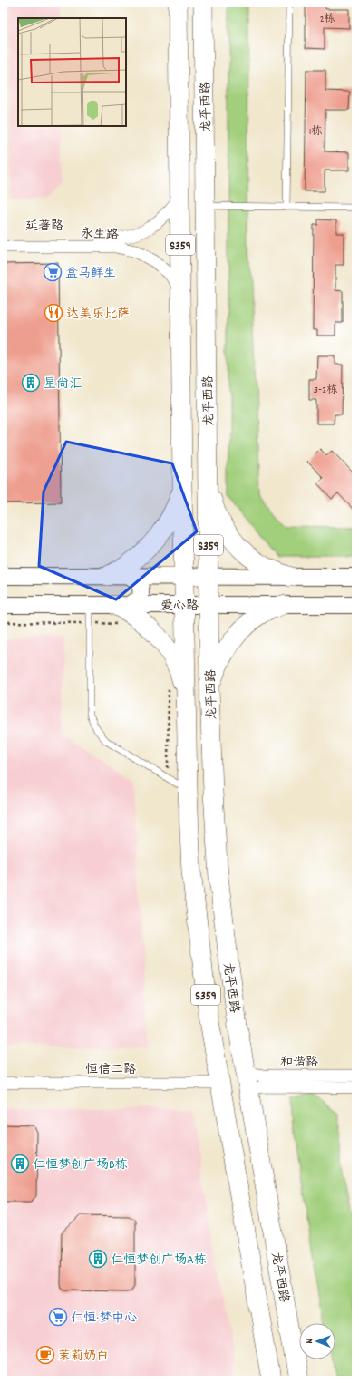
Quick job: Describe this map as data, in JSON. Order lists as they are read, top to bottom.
{
  "streets": {
    "main road": ["龙平西路", "S359", "爱心路"],
    "street": [
      "延著路",
      "永生路",
      "和谐路",
      "恒信二路"
    ]
  },
  "crossings": [
    ["龙平西路", "延著路"],
    ["龙平西路", "永生路"],
    ["龙平西路", "爱心路"],
    ["龙平西路", "和谐路"],
    ["龙平西路", "恒信二路"]
  ],
  "places": {
    "supermarket": ["盒马鲜生", "仁恒·梦中心"],
    "restaurant": ["达美乐比萨"],
    "building": ["星尚汇", "仁恒梦创广场B栋", "仁恒梦创广场A栋"],
    "cafe": ["茉莉奶白"]
  },
  "house_numbers": ["2栋", "1栋", "3-2栋"],
  "north": "left"
}
